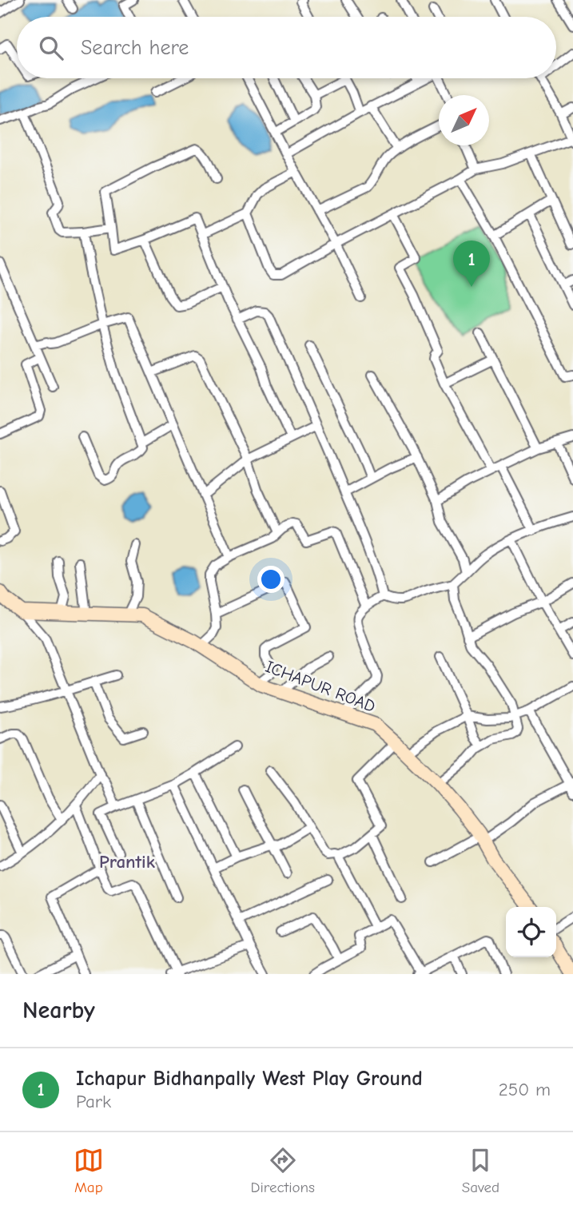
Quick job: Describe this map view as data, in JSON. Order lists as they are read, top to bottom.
{
  "streets": {
    "street": ["ICHAPUR ROAD"]
  },
  "districts": ["Prantik"],
  "north": "top right",
  "page": {
    "search": "Search here",
    "pins": "1",
    "heading": "Nearby",
    "list": [
      {
        "mark": "1",
        "name": "Ichapur Bidhanpally West Play Ground",
        "note": "Park",
        "value": "250 m"
      }
    ],
    "nav": ["Map", "Directions", "Saved"]
  }
}
